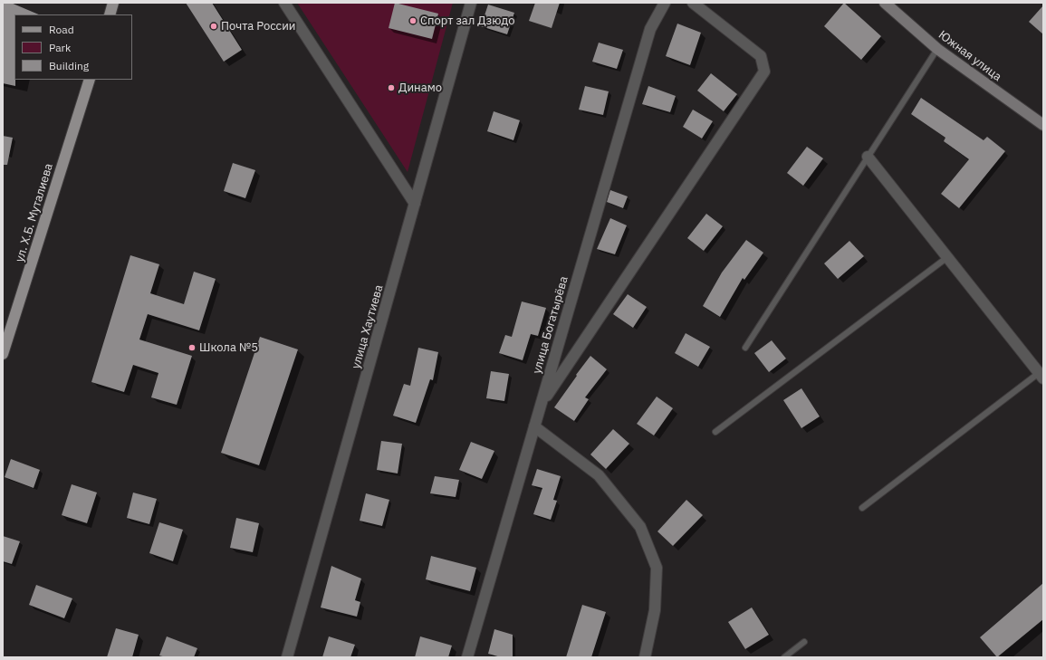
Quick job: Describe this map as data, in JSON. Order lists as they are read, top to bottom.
{
  "streets": {
    "main road": ["ул. Х.Б. Муталиева"],
    "street": ["Южная улица", "улица Богатырёва", "улица Хаутиева"]
  },
  "places": [
    "Спорт зал Дзюдо",
    "Почта России",
    "Динамо",
    "Школа №5"
  ],
  "legend": ["Road", "Park", "Building"]
}
